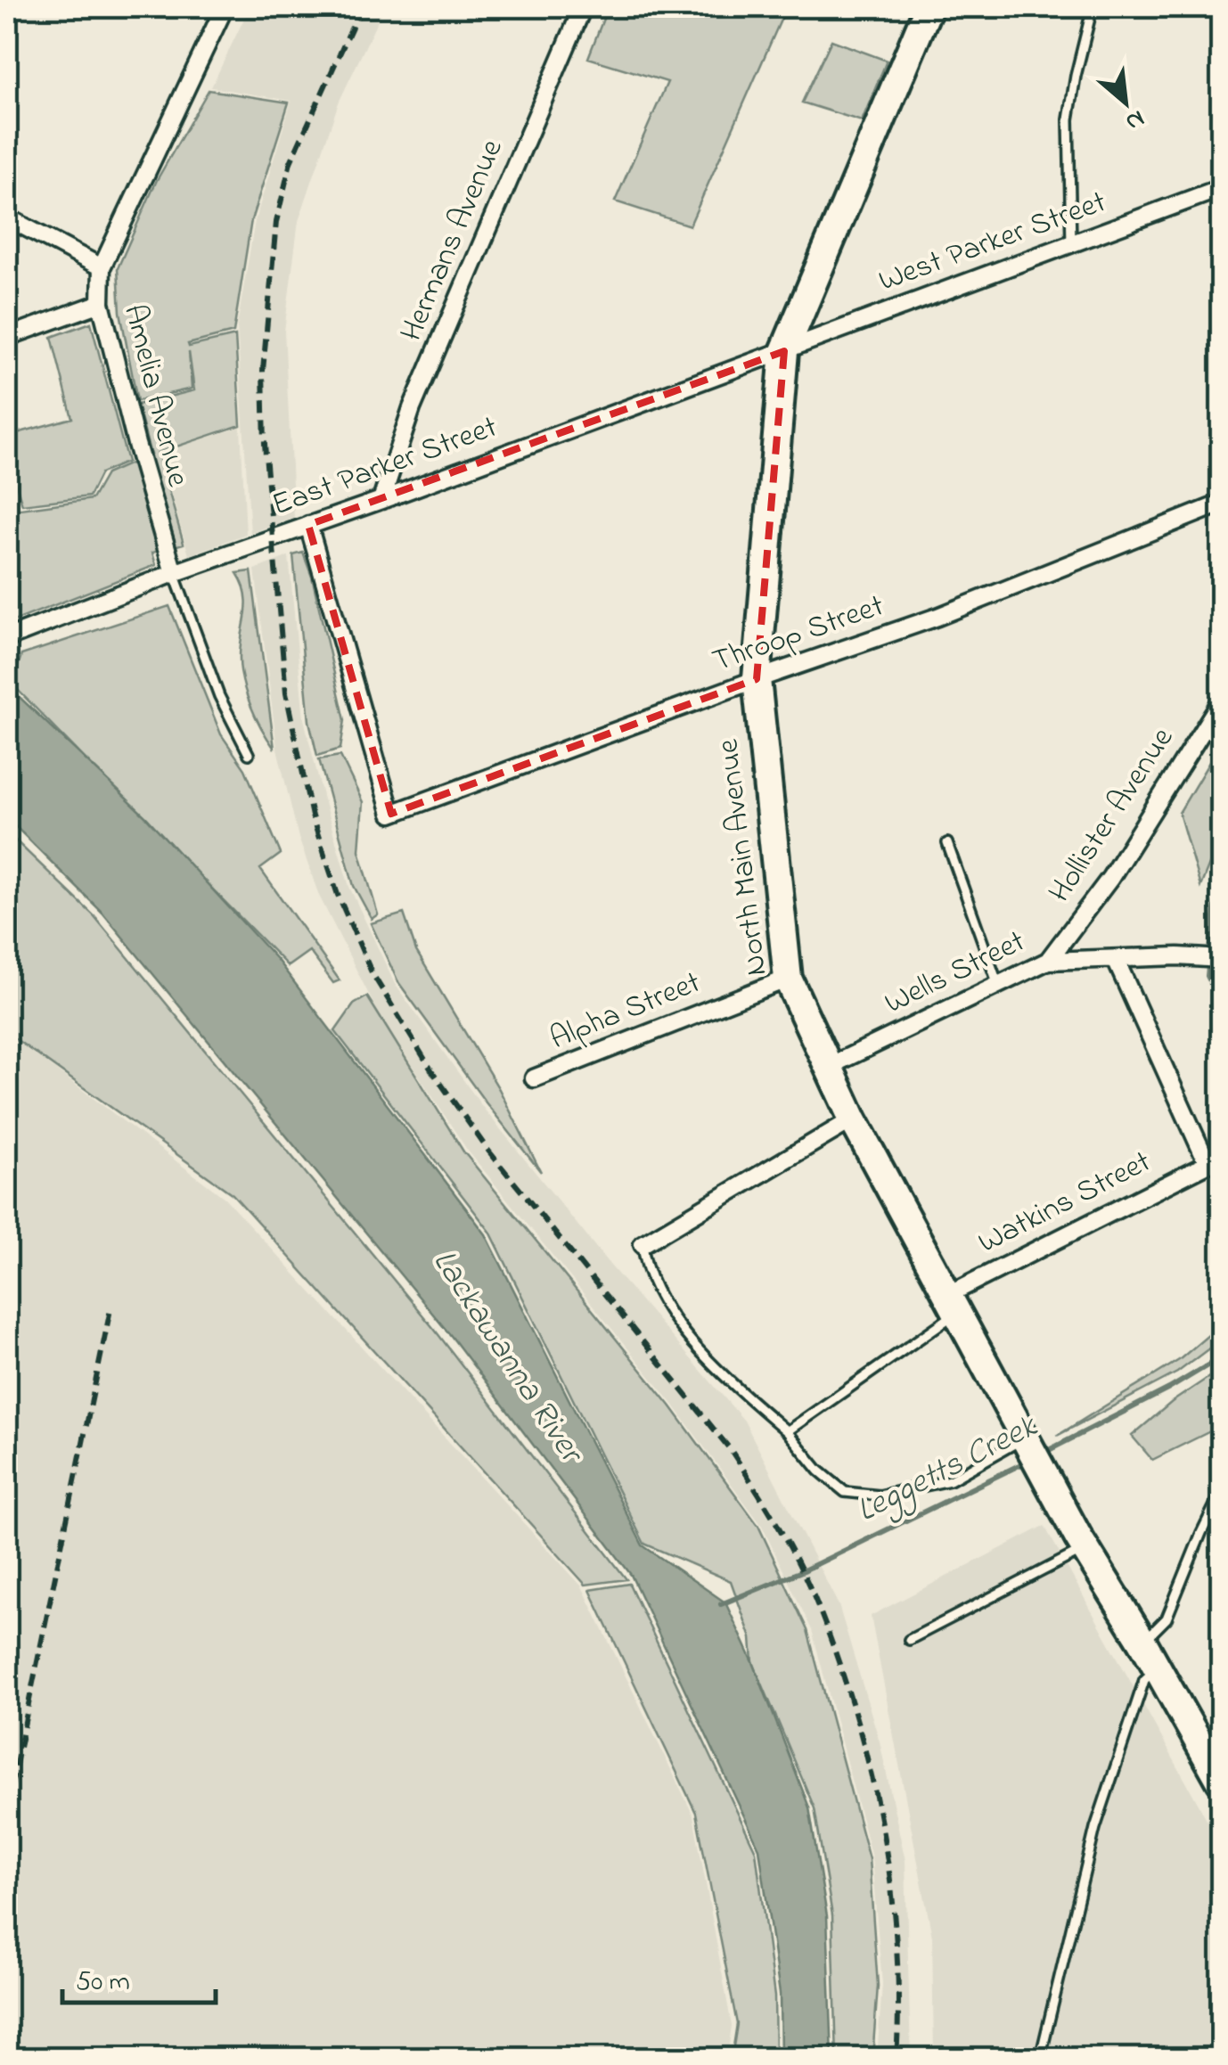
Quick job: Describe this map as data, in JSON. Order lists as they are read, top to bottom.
{
  "streets": {
    "main road": ["North Main Avenue"],
    "street": [
      "Hermans Avenue",
      "West Parker Street",
      "Amelia Avenue",
      "East Parker Street",
      "Throop Street",
      "Hollister Avenue",
      "Wells Street",
      "Alpha Street",
      "Watkins Street"
    ]
  },
  "crossings": [
    ["Hermans Avenue", "East Parker Street"],
    ["West Parker Street", "East Parker Street"],
    ["West Parker Street", "North Main Avenue"],
    ["Amelia Avenue", "East Parker Street"],
    ["East Parker Street", "Throop Street"],
    ["East Parker Street", "North Main Avenue"],
    ["Throop Street", "North Main Avenue"],
    ["Hollister Avenue", "Wells Street"],
    ["North Main Avenue", "Wells Street"],
    ["North Main Avenue", "Alpha Street"],
    ["North Main Avenue", "Watkins Street"],
    ["Wells Street", "Watkins Street"]
  ],
  "water": ["Lackawanna River", "Leggetts Creek"],
  "scale_bar": "50 m",
  "north": "bottom right"
}
